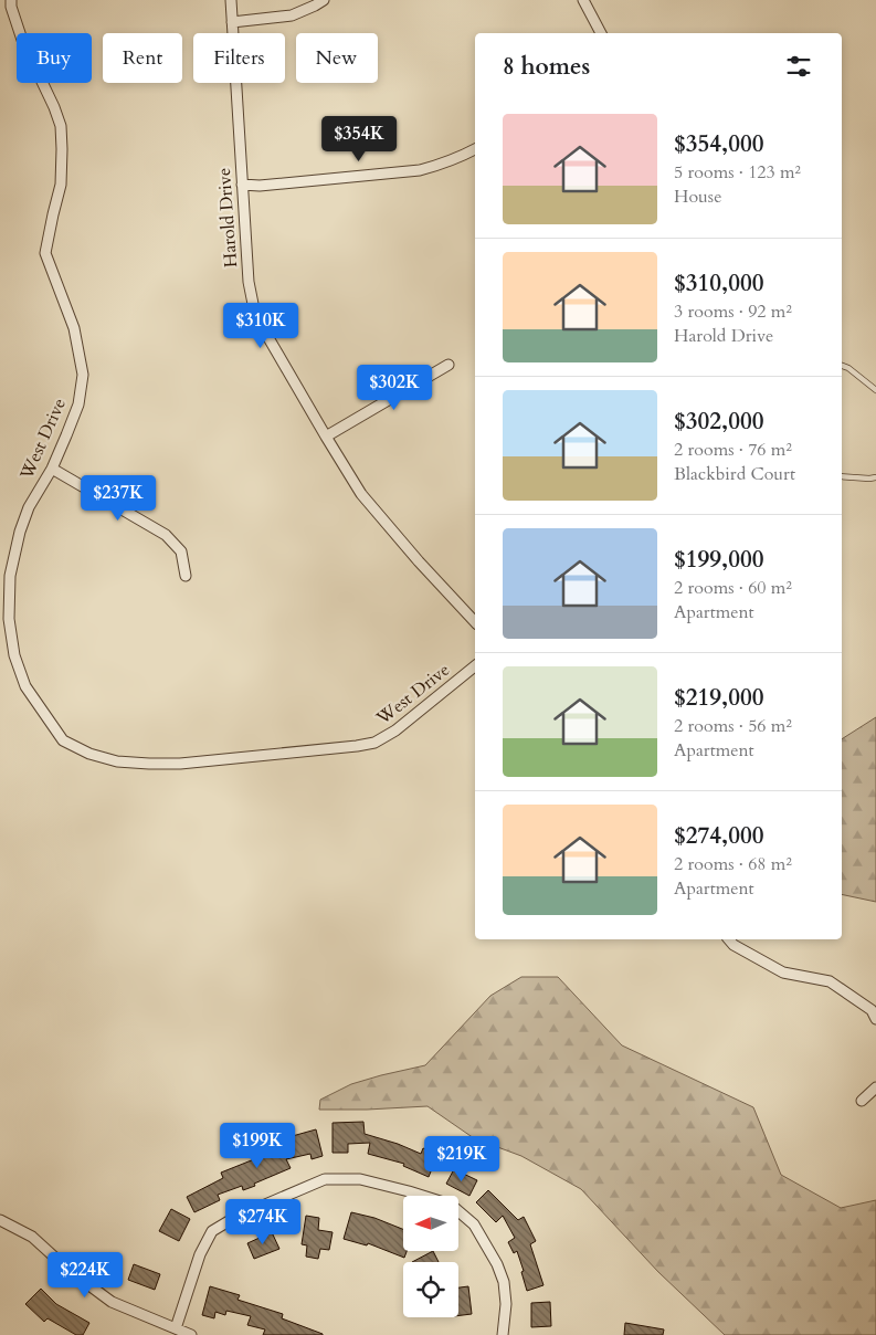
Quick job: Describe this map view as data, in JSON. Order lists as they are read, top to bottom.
{
  "streets": {
    "street": ["Harold Drive", "West Drive"]
  },
  "north": "left",
  "page": {
    "chip": [
      "Buy",
      "Rent",
      "Filters",
      "New"
    ],
    "heading": "8 homes",
    "list": [
      {
        "name": "$354,000",
        "note": "5 rooms · 123 m² · House"
      },
      {
        "name": "$310,000",
        "note": "3 rooms · 92 m² · Harold Drive"
      },
      {
        "name": "$302,000",
        "note": "2 rooms · 76 m² · Blackbird Court"
      },
      {
        "name": "$199,000",
        "note": "2 rooms · 60 m² · Apartment"
      },
      {
        "name": "$219,000",
        "note": "2 rooms · 56 m² · Apartment"
      },
      {
        "name": "$274,000",
        "note": "2 rooms · 68 m² · Apartment"
      }
    ],
    "price": [
      "$354K",
      "$310K",
      "$302K",
      "$237K",
      "$199K",
      "$219K",
      "$274K",
      "$224K"
    ]
  }
}
